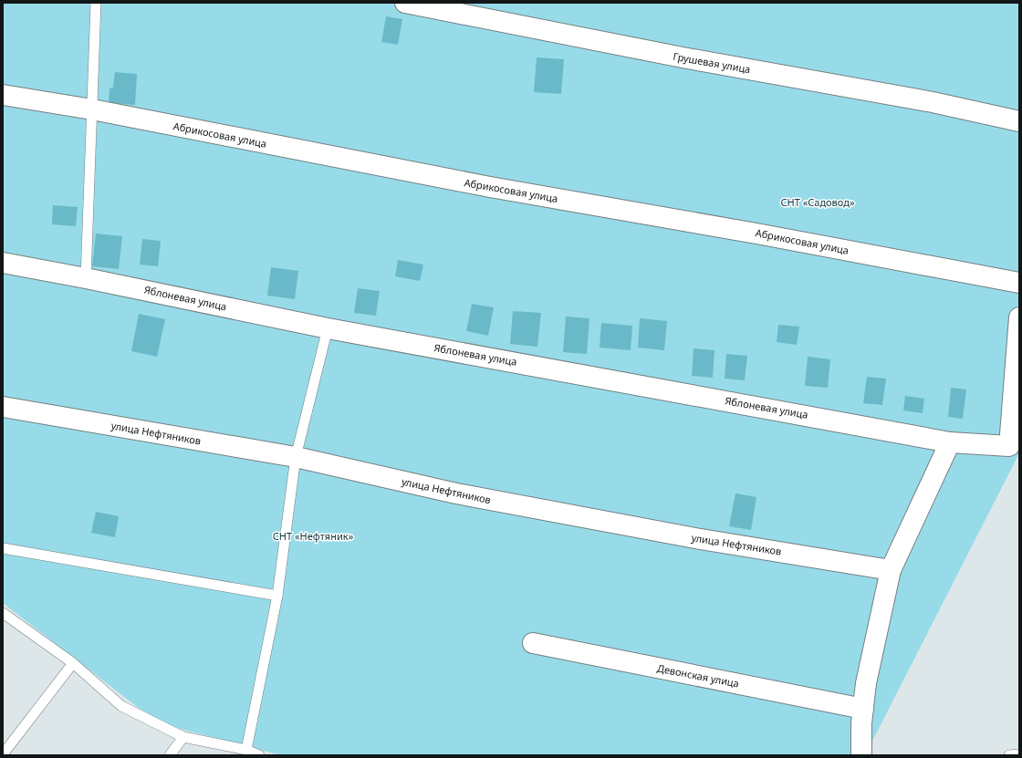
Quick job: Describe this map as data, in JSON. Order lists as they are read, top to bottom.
{
  "streets": {
    "street": [
      "Грушевая улица",
      "Абрикосовая улица",
      "Яблоневая улица",
      "улица Нефтяников",
      "Девонская улица"
    ]
  },
  "parks": ["СНТ «Садовод»", "СНТ «Нефтяник»"]
}
